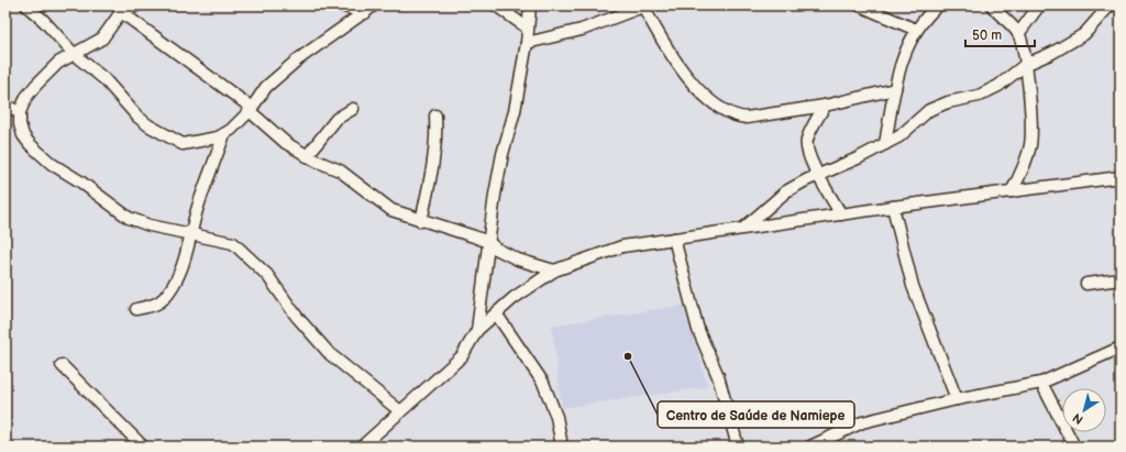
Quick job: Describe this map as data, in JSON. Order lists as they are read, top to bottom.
{
  "places": ["Centro de Saúde de Namiepe"],
  "scale_bar": "50 m",
  "north": "bottom left"
}
